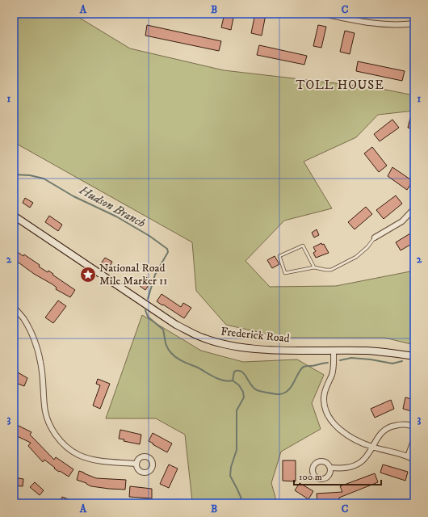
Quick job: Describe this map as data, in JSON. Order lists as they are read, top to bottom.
{
  "streets": {
    "main road": ["Frederick Road"]
  },
  "districts": ["TOLL HOUSE"],
  "water": ["Hudson Branch"],
  "places": {
    "place": ["National Road Mile Marker 11"]
  },
  "scale_bar": "100 m",
  "grid": {
    "columns": ["A", "B", "C"],
    "rows": ["1", "2", "3"]
  }
}
